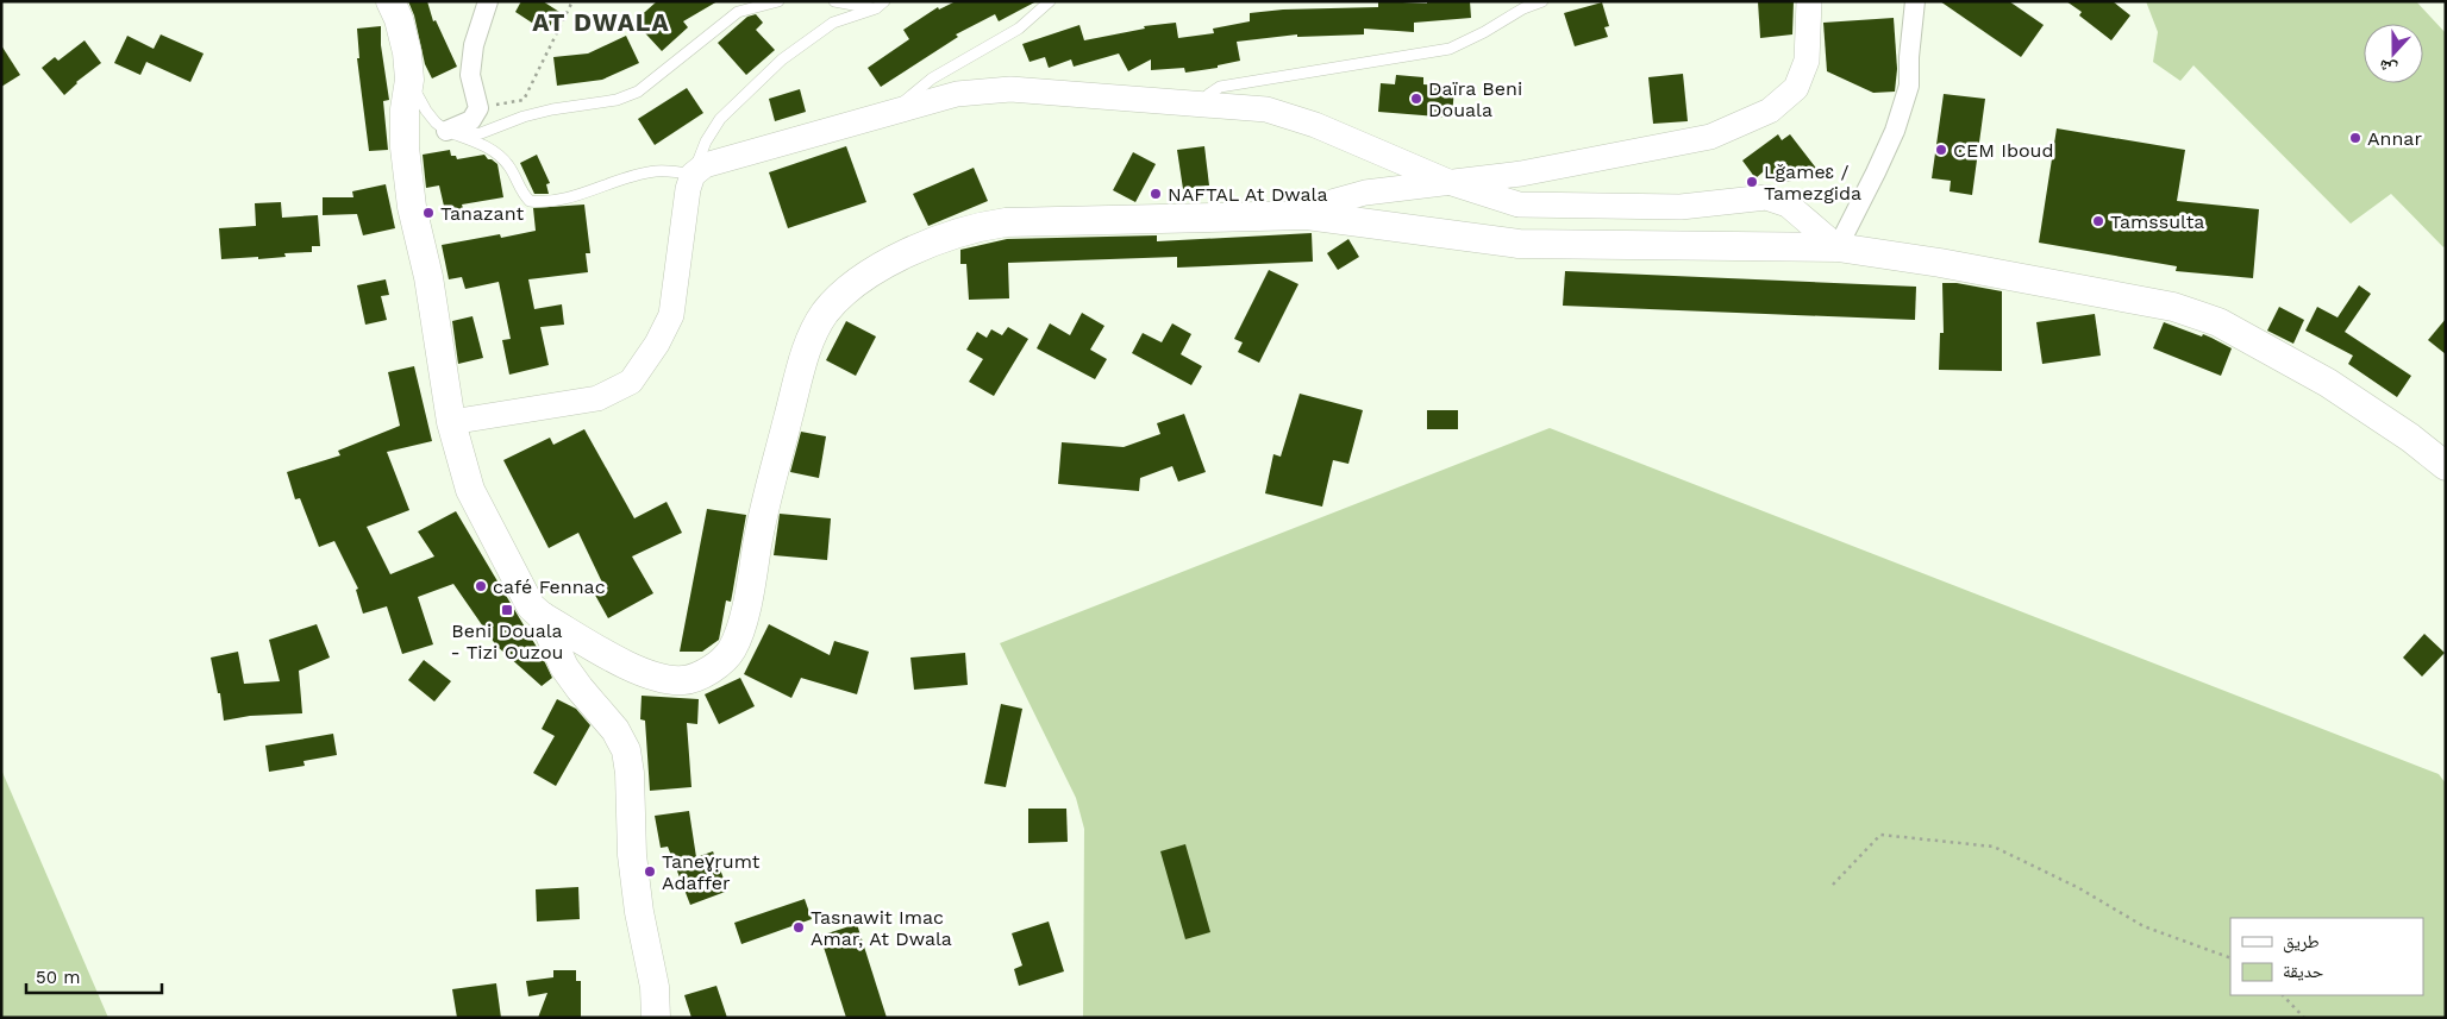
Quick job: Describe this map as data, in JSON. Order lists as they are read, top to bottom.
{
  "districts": ["AT DWALA"],
  "places": {
    "other": [
      "Daïra Beni Douala",
      "Annar",
      "CEM Iboud",
      "Lǧameɛ / Tamezgida",
      "NAFTAL At Dwala",
      "Tanazant",
      "Tamssulta",
      "café Fennac",
      "Taneɣṛumt Adaffer",
      "Tasnawit Imac Amar, At Dwala"
    ],
    "transit": ["Beni Douala - Tizi Ouzou"]
  },
  "legend": ["طريق", "حديقة"],
  "scale_bar": "50 m",
  "north": "bottom"
}
